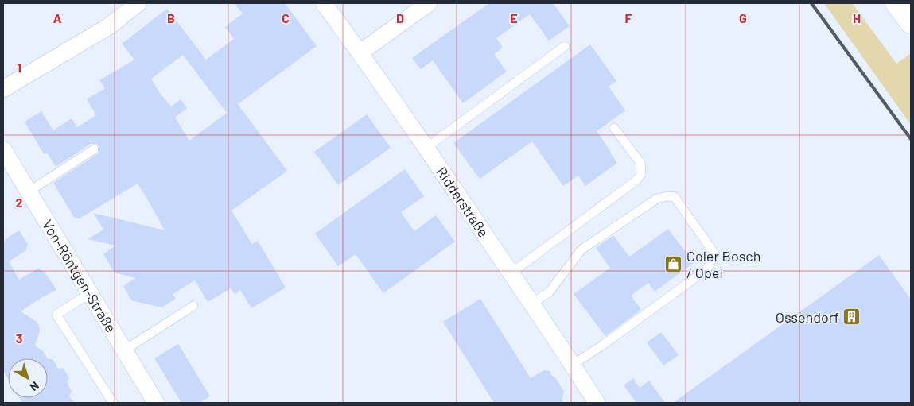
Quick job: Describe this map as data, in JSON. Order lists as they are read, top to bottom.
{
  "streets": {
    "street": ["Ridderstraße", "Von-Röntgen-Straße"]
  },
  "places": {
    "shop": ["Coler Bosch / Opel"],
    "building": ["Ossendorf"]
  },
  "north": "bottom right",
  "grid": {
    "columns": [
      "A",
      "B",
      "C",
      "D",
      "E",
      "F",
      "G",
      "H"
    ],
    "rows": ["1", "2", "3"]
  }
}
